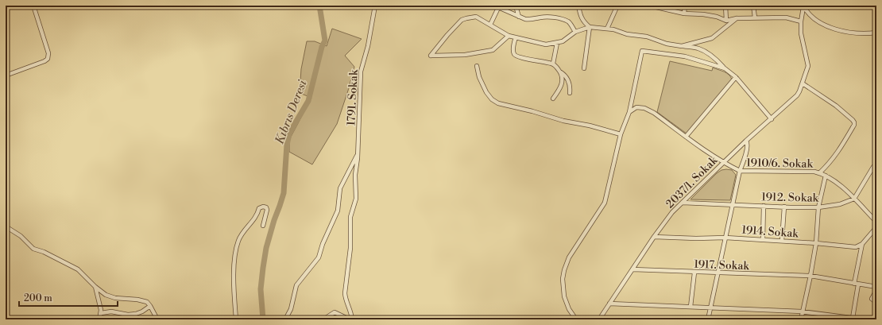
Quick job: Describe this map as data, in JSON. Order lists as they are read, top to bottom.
{
  "streets": {
    "street": [
      "1791. Sokak",
      "1910/6. Sokak",
      "2037/1. Sokak",
      "1912. Sokak",
      "1914. Sokak",
      "1917. Sokak"
    ]
  },
  "crossings": [
    ["1910/6. Sokak", "1912. Sokak"],
    ["2037/1. Sokak", "1912. Sokak"],
    ["2037/1. Sokak", "1914. Sokak"],
    ["2037/1. Sokak", "1917. Sokak"]
  ],
  "water": ["Kıbrıs Deresi"],
  "scale_bar": "200 m"
}
